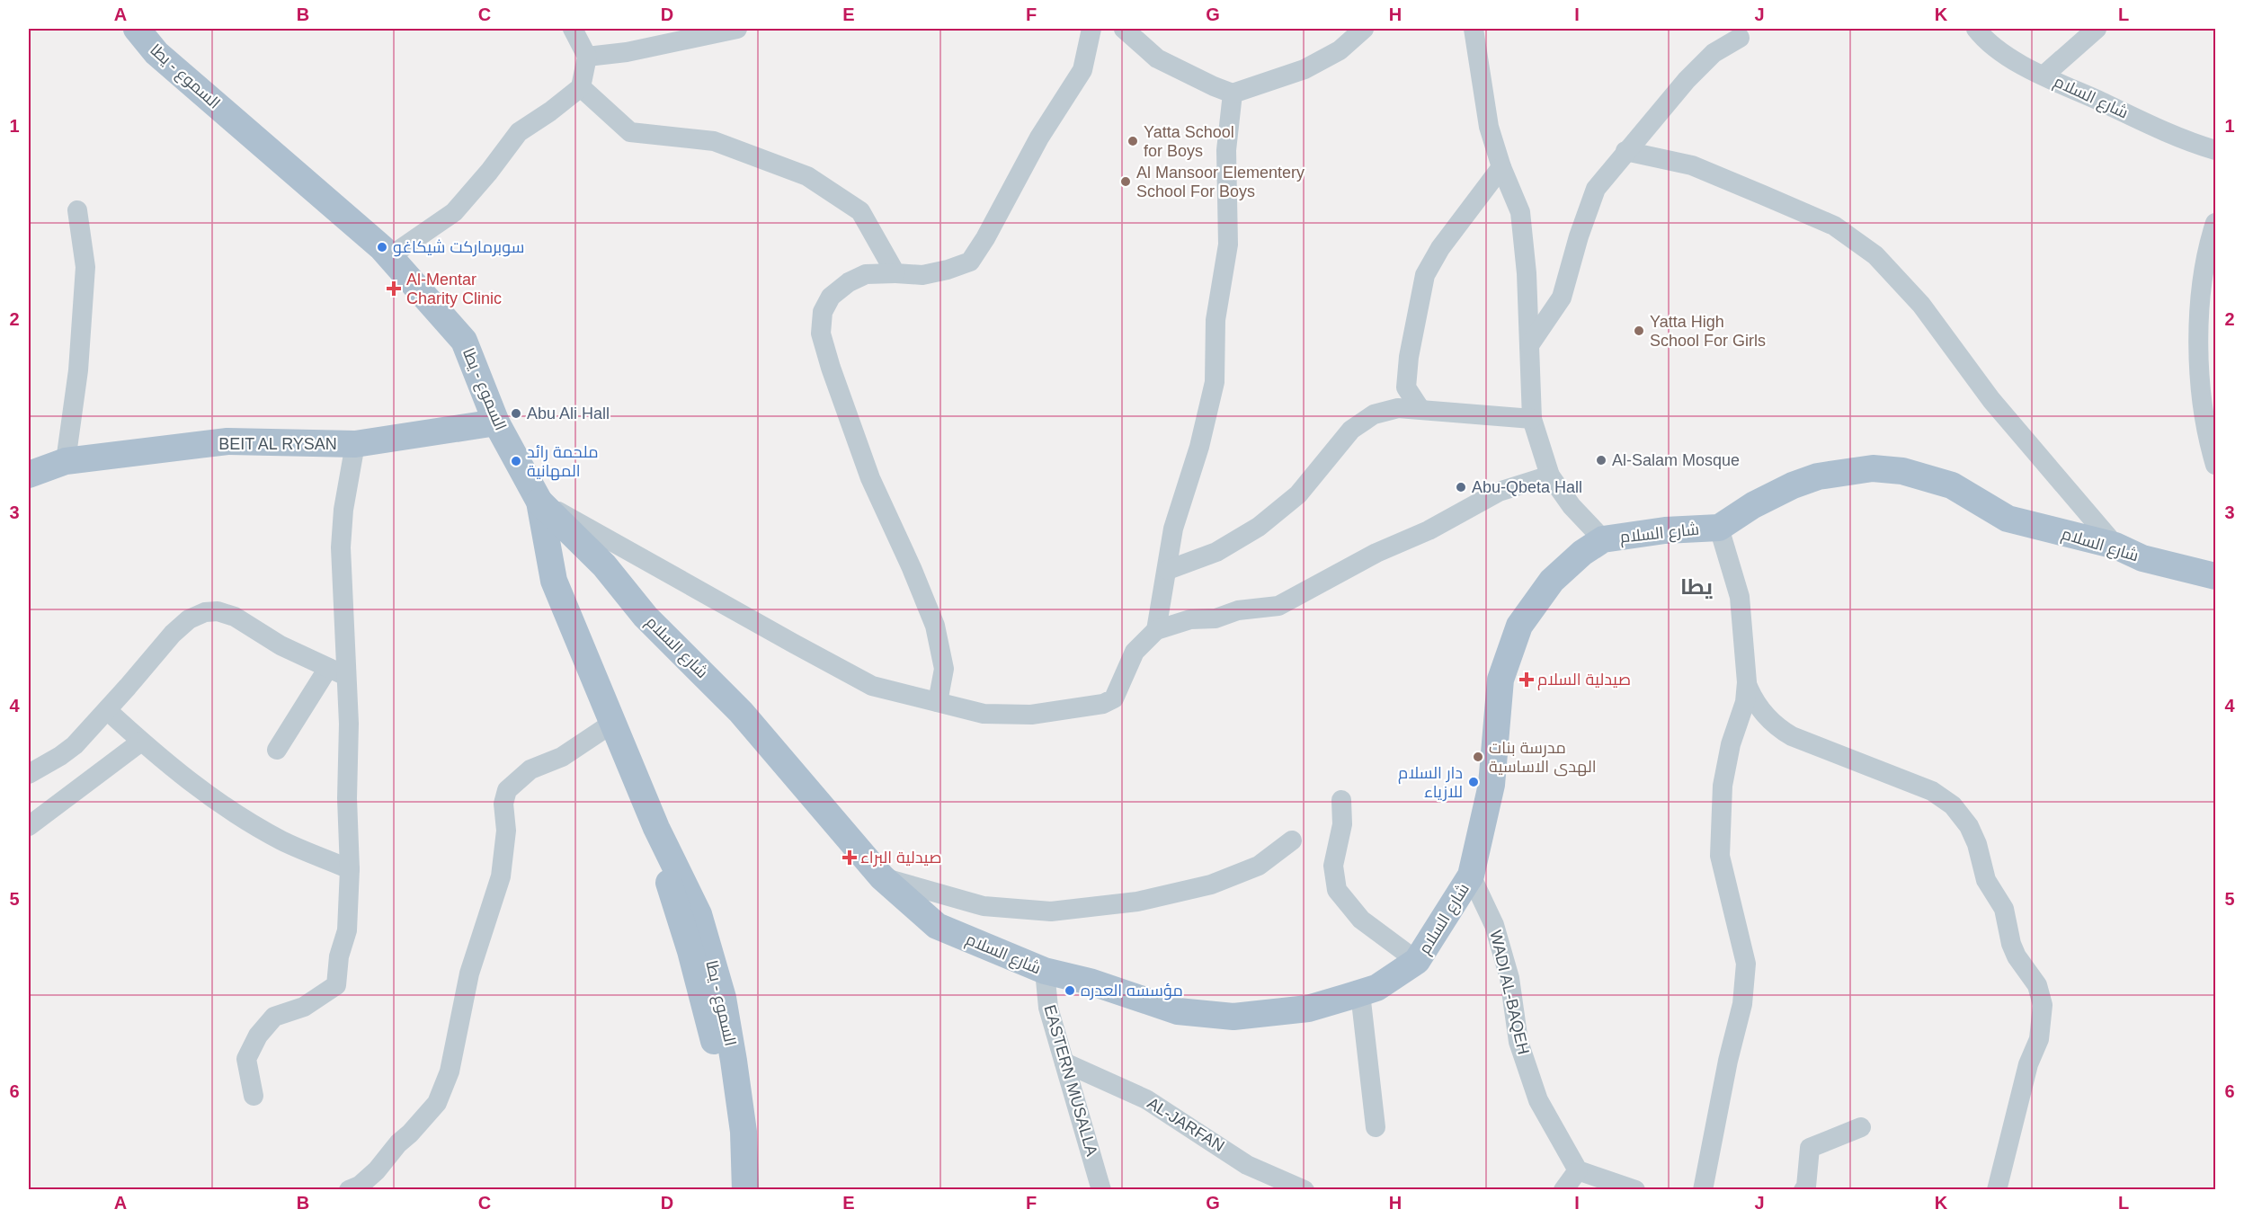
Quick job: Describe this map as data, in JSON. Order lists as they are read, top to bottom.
{
  "streets": {
    "main road": ["السموع - يطا", "شارع السلام", "BEIT AL RYSAN"],
    "street": ["WADI AL-BAQEH", "EASTERN MUSALLA", "AL-JARFAN"]
  },
  "crossings": [
    ["السموع - يطا", "شارع السلام"],
    ["السموع - يطا", "BEIT AL RYSAN"],
    ["شارع السلام", "WADI AL-BAQEH"],
    ["شارع السلام", "EASTERN MUSALLA"],
    ["EASTERN MUSALLA", "AL-JARFAN"]
  ],
  "districts": ["يطا"],
  "places": {
    "other": [
      "Yatta School for Boys",
      "Al Mansoor Elementery School For Boys",
      "سوبرماركت شيكاغو",
      "Yatta High School For Girls",
      "Abu Ali Hall",
      "Al-Salam Mosque",
      "ملحمة رائد المهانية",
      "Abu-Qbeta Hall",
      "مدرسة بنات الهدى الاساسية",
      "دار السلام للازياء",
      "مؤسسه العدره"
    ],
    "health": ["Al-Mentar Charity Clinic", "صيدلية السلام", "صيدلية البراء"]
  },
  "grid": {
    "columns": [
      "A",
      "B",
      "C",
      "D",
      "E",
      "F",
      "G",
      "H",
      "I",
      "J",
      "K",
      "L"
    ],
    "rows": [
      "1",
      "2",
      "3",
      "4",
      "5",
      "6"
    ]
  }
}
